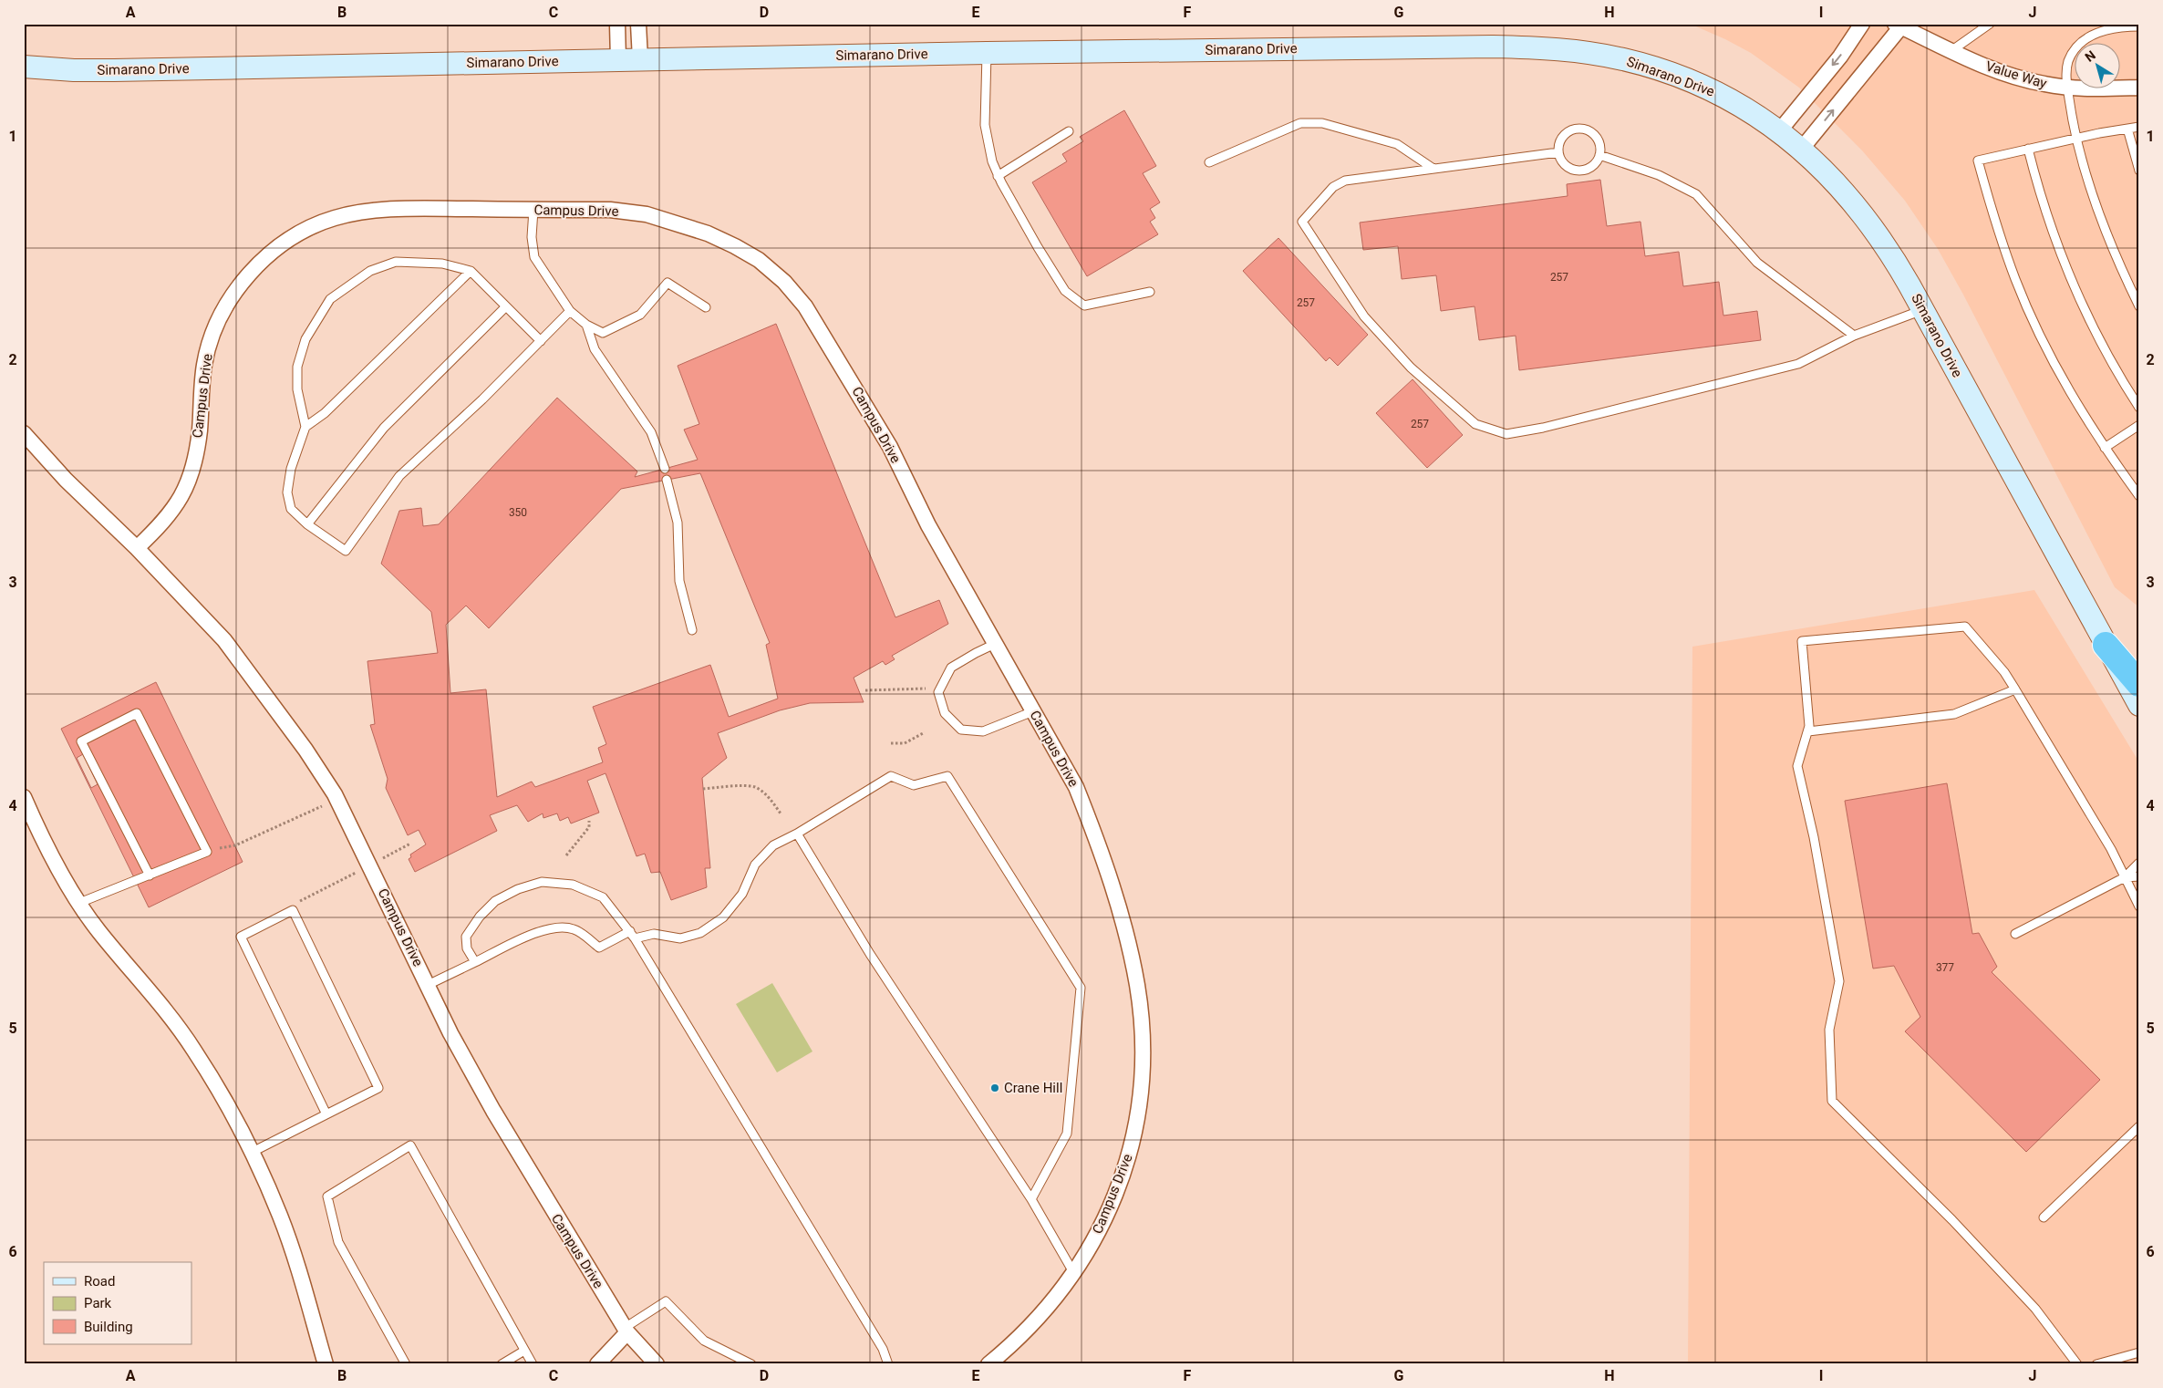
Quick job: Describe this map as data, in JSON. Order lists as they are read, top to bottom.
{
  "streets": {
    "street": ["Simarano Drive", "Value Way", "Campus Drive"]
  },
  "crossings": [
    ["Simarano Drive", "Value Way"]
  ],
  "places": ["Crane Hill"],
  "house_numbers": [
    "257",
    "257",
    "257",
    "350",
    "377"
  ],
  "legend": ["Road", "Park", "Building"],
  "north": "top left",
  "grid": {
    "columns": [
      "A",
      "B",
      "C",
      "D",
      "E",
      "F",
      "G",
      "H",
      "I",
      "J"
    ],
    "rows": [
      "1",
      "2",
      "3",
      "4",
      "5",
      "6"
    ]
  }
}
